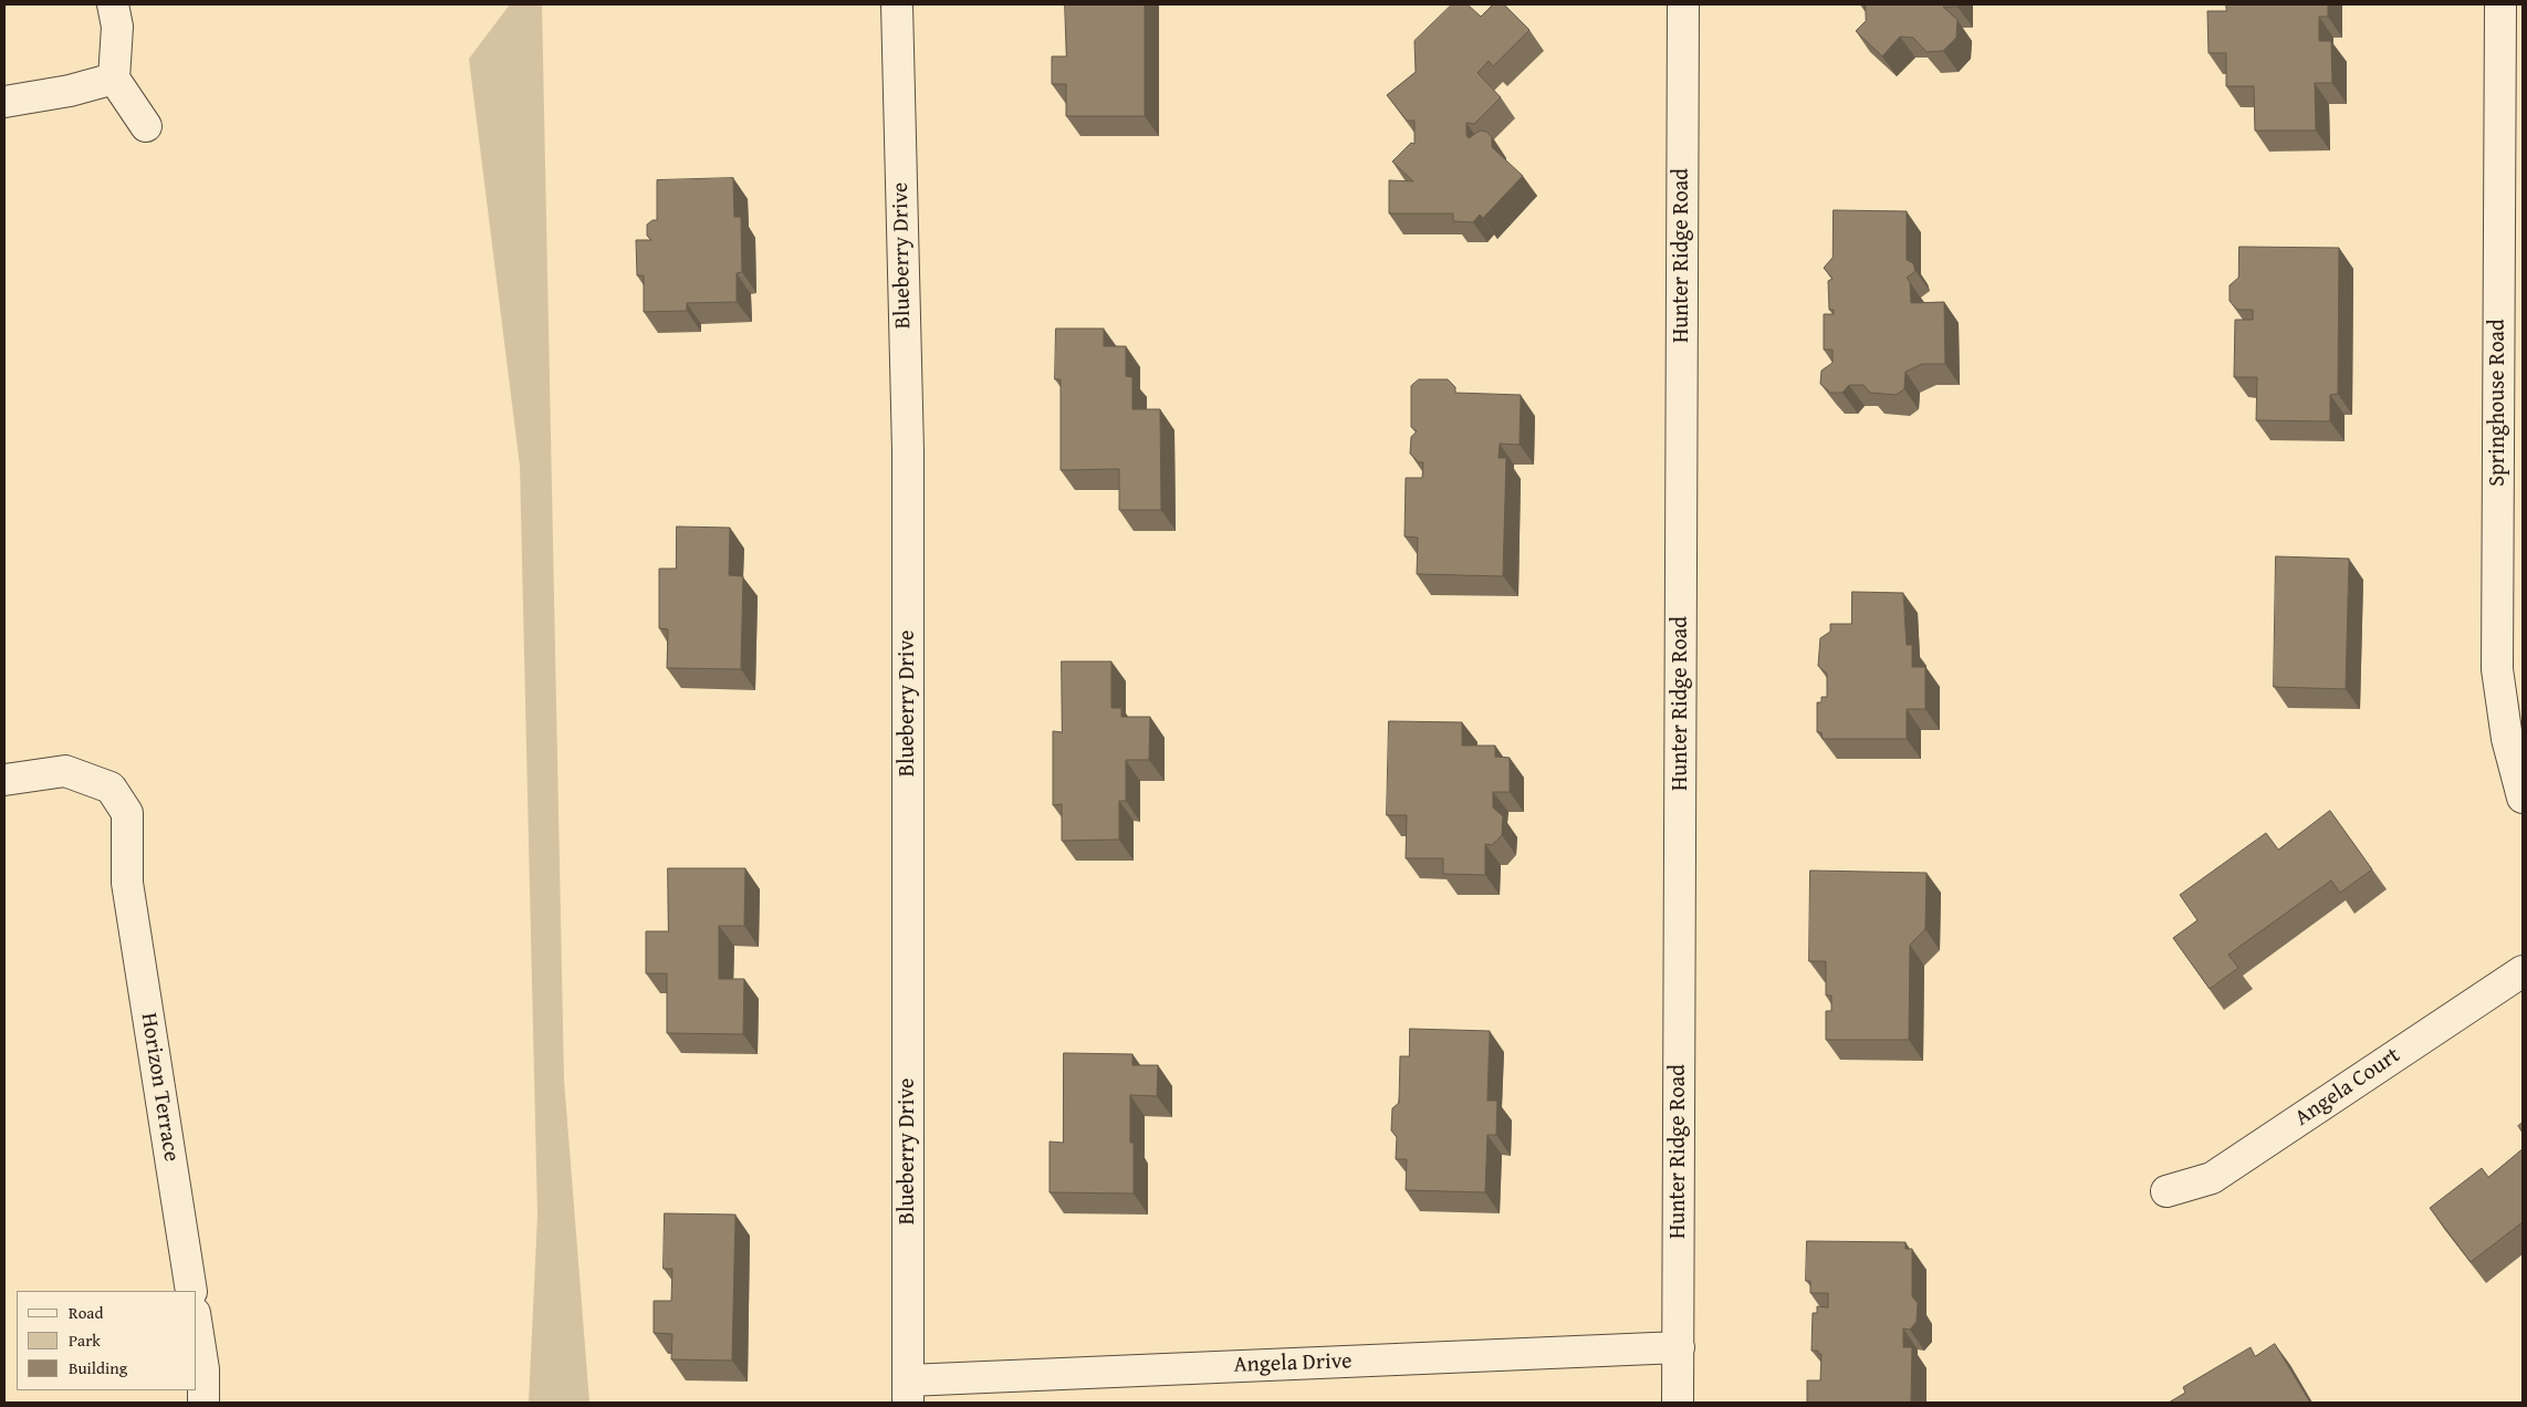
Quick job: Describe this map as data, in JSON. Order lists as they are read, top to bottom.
{
  "streets": {
    "street": [
      "Blueberry Drive",
      "Hunter Ridge Road",
      "Springhouse Road",
      "Horizon Terrace",
      "Angela Court",
      "Angela Drive"
    ]
  },
  "crossings": [
    ["Blueberry Drive", "Angela Drive"],
    ["Hunter Ridge Road", "Angela Drive"]
  ],
  "legend": ["Road", "Park", "Building"]
}
